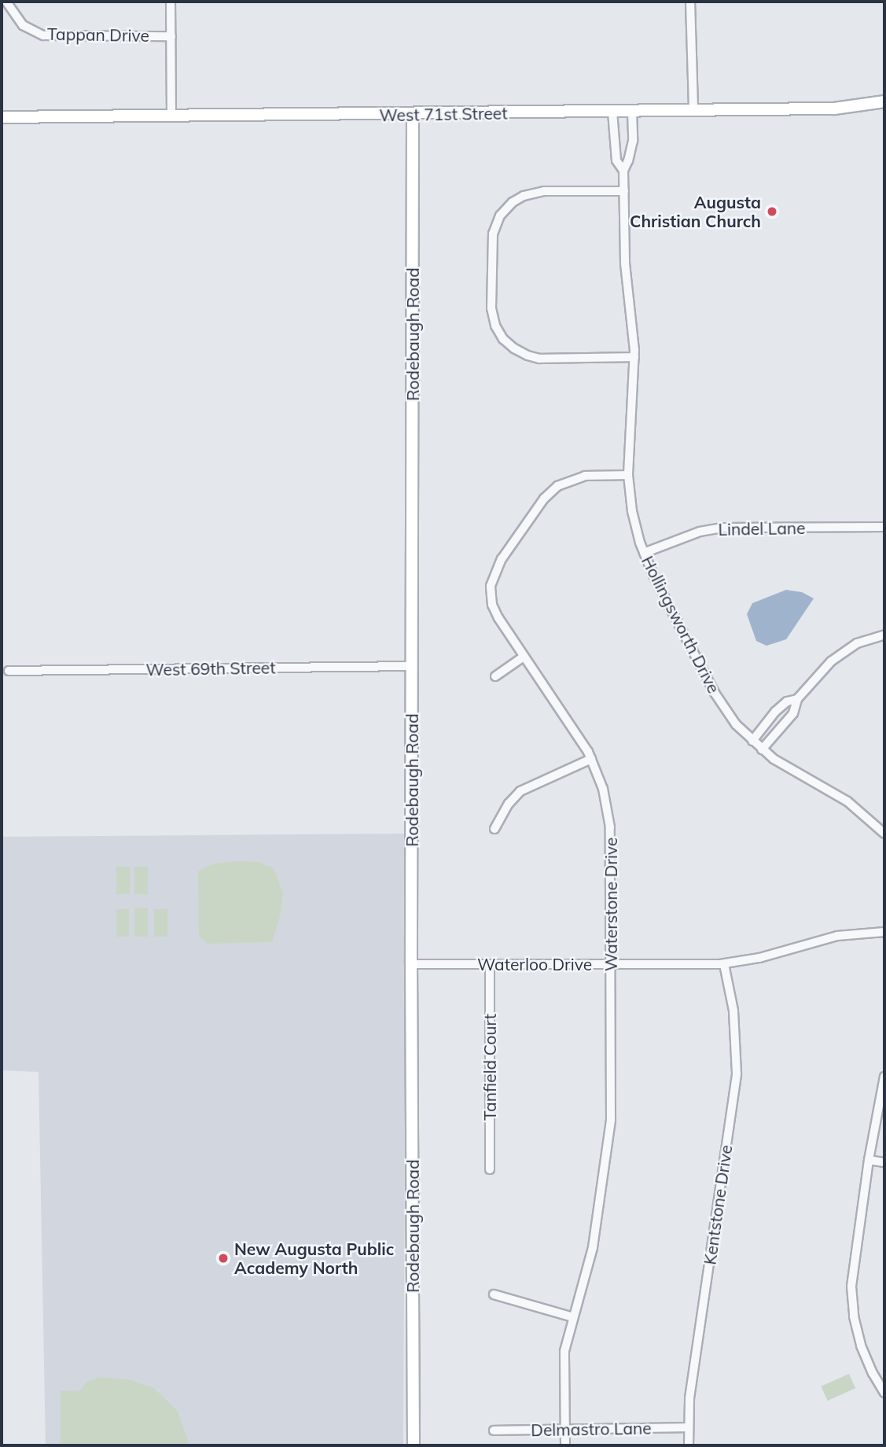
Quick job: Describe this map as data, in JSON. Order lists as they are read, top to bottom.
{
  "streets": {
    "street": [
      "Tappan Drive",
      "West 71st Street",
      "Rodebaugh Road",
      "Lindel Lane",
      "Hollingsworth Drive",
      "West 69th Street",
      "Waterstone Drive",
      "Waterloo Drive",
      "Tanfield Court",
      "Kentstone Drive",
      "Delmastro Lane"
    ]
  },
  "crossings": [
    ["West 71st Street", "Rodebaugh Road"],
    ["West 71st Street", "Hollingsworth Drive"],
    ["Rodebaugh Road", "West 69th Street"],
    ["Rodebaugh Road", "Waterloo Drive"],
    ["Lindel Lane", "Hollingsworth Drive"],
    ["Hollingsworth Drive", "Waterstone Drive"],
    ["Waterstone Drive", "Waterloo Drive"],
    ["Waterstone Drive", "Delmastro Lane"],
    ["Waterloo Drive", "Tanfield Court"],
    ["Waterloo Drive", "Kentstone Drive"],
    ["Kentstone Drive", "Delmastro Lane"]
  ],
  "places": ["Augusta Christian Church", "New Augusta Public Academy North"]
}
